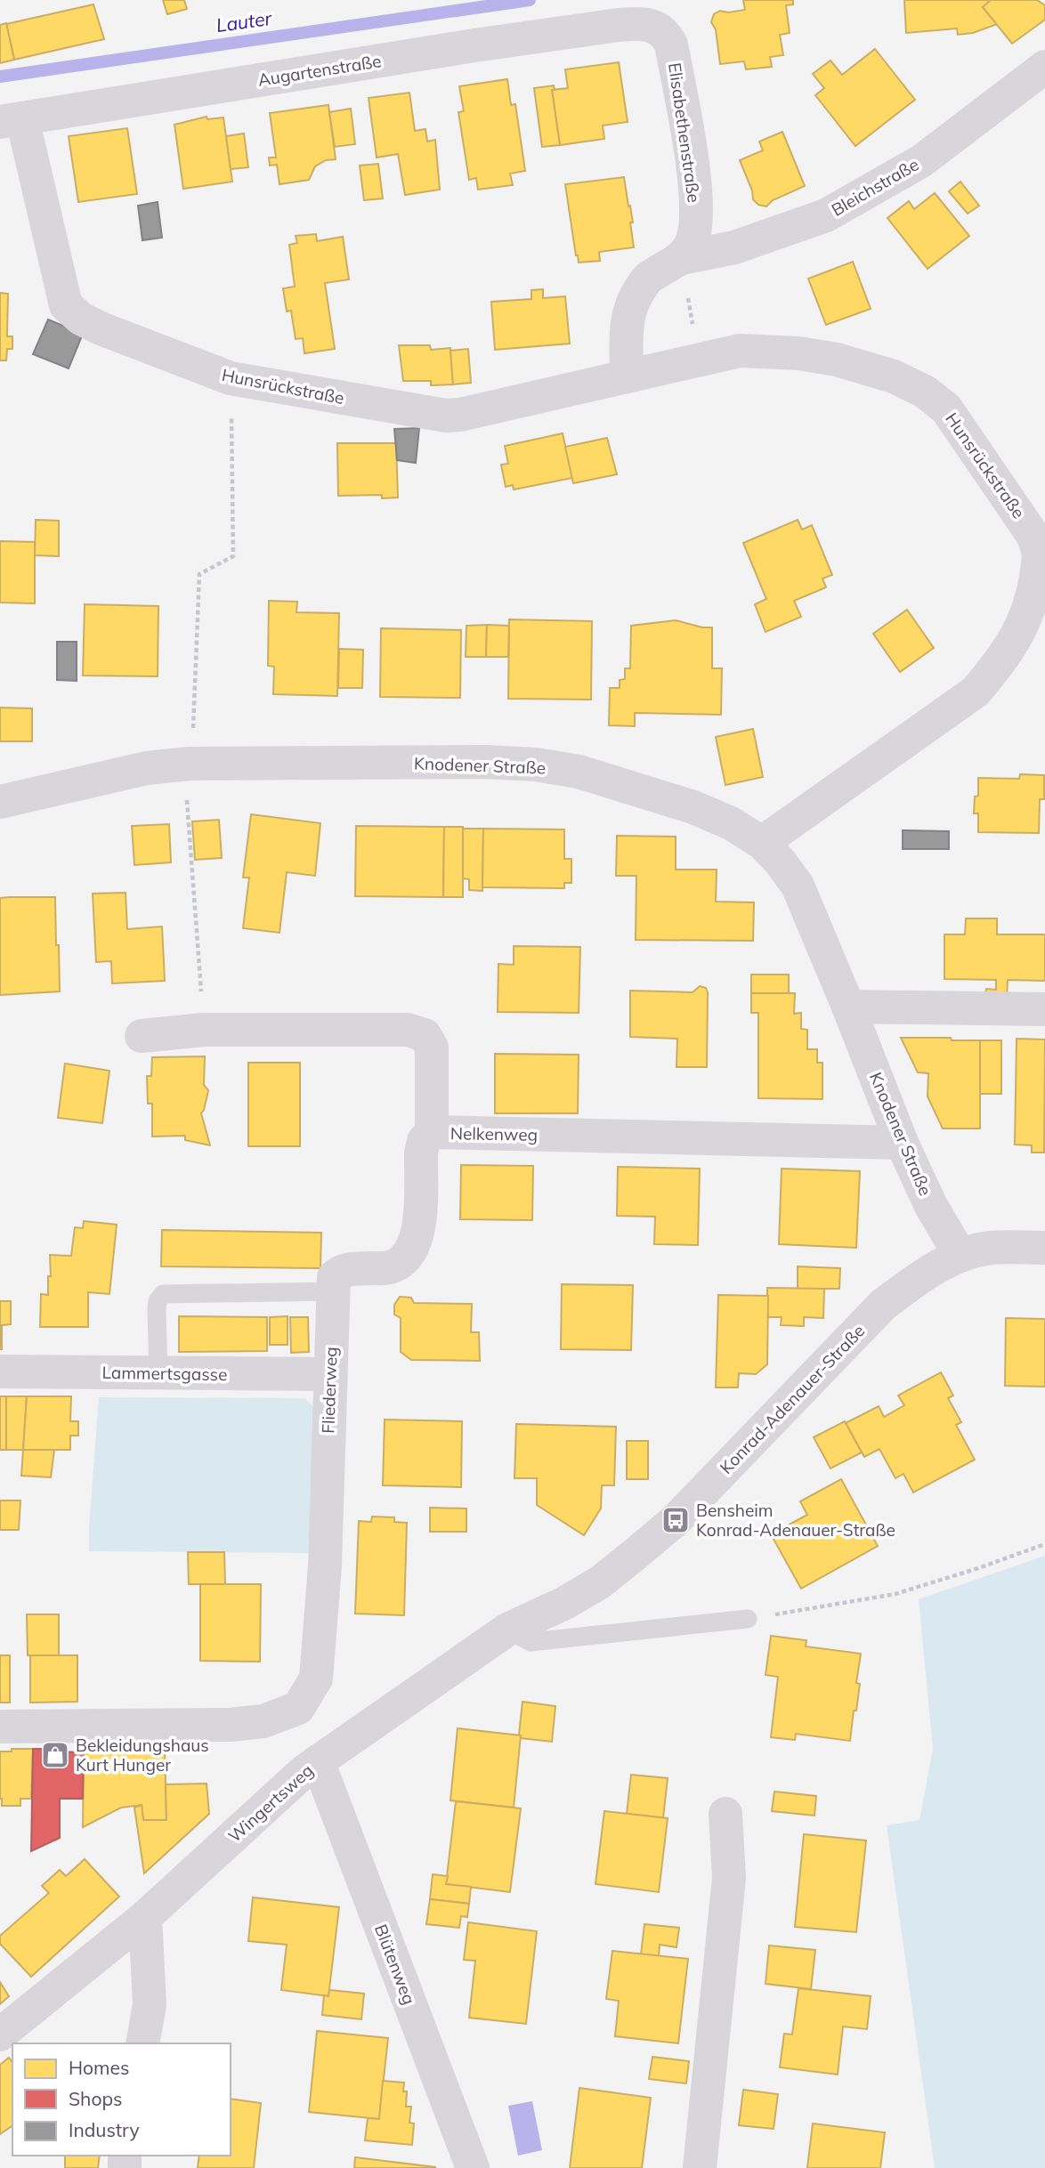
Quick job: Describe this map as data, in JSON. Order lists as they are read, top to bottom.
{
  "streets": {
    "street": [
      "Augartenstraße",
      "Elisabethenstraße",
      "Bleichstraße",
      "Hunsrückstraße",
      "Knodener Straße",
      "Nelkenweg",
      "Lammertsgasse",
      "Fliederweg",
      "Konrad-Adenauer-Straße",
      "Wingertsweg",
      "Blütenweg"
    ]
  },
  "crossings": [
    ["Augartenstraße", "Elisabethenstraße"],
    ["Augartenstraße", "Hunsrückstraße"],
    ["Elisabethenstraße", "Bleichstraße"],
    ["Hunsrückstraße", "Knodener Straße"],
    ["Knodener Straße", "Nelkenweg"],
    ["Knodener Straße", "Konrad-Adenauer-Straße"],
    ["Lammertsgasse", "Fliederweg"],
    ["Konrad-Adenauer-Straße", "Wingertsweg"],
    ["Wingertsweg", "Blütenweg"]
  ],
  "water": ["Lauter"],
  "places": {
    "bus stop": ["Bensheim Konrad-Adenauer-Straße"],
    "shop": ["Bekleidungshaus Kurt Hunger"]
  },
  "legend": ["Homes", "Shops", "Industry"]
}
